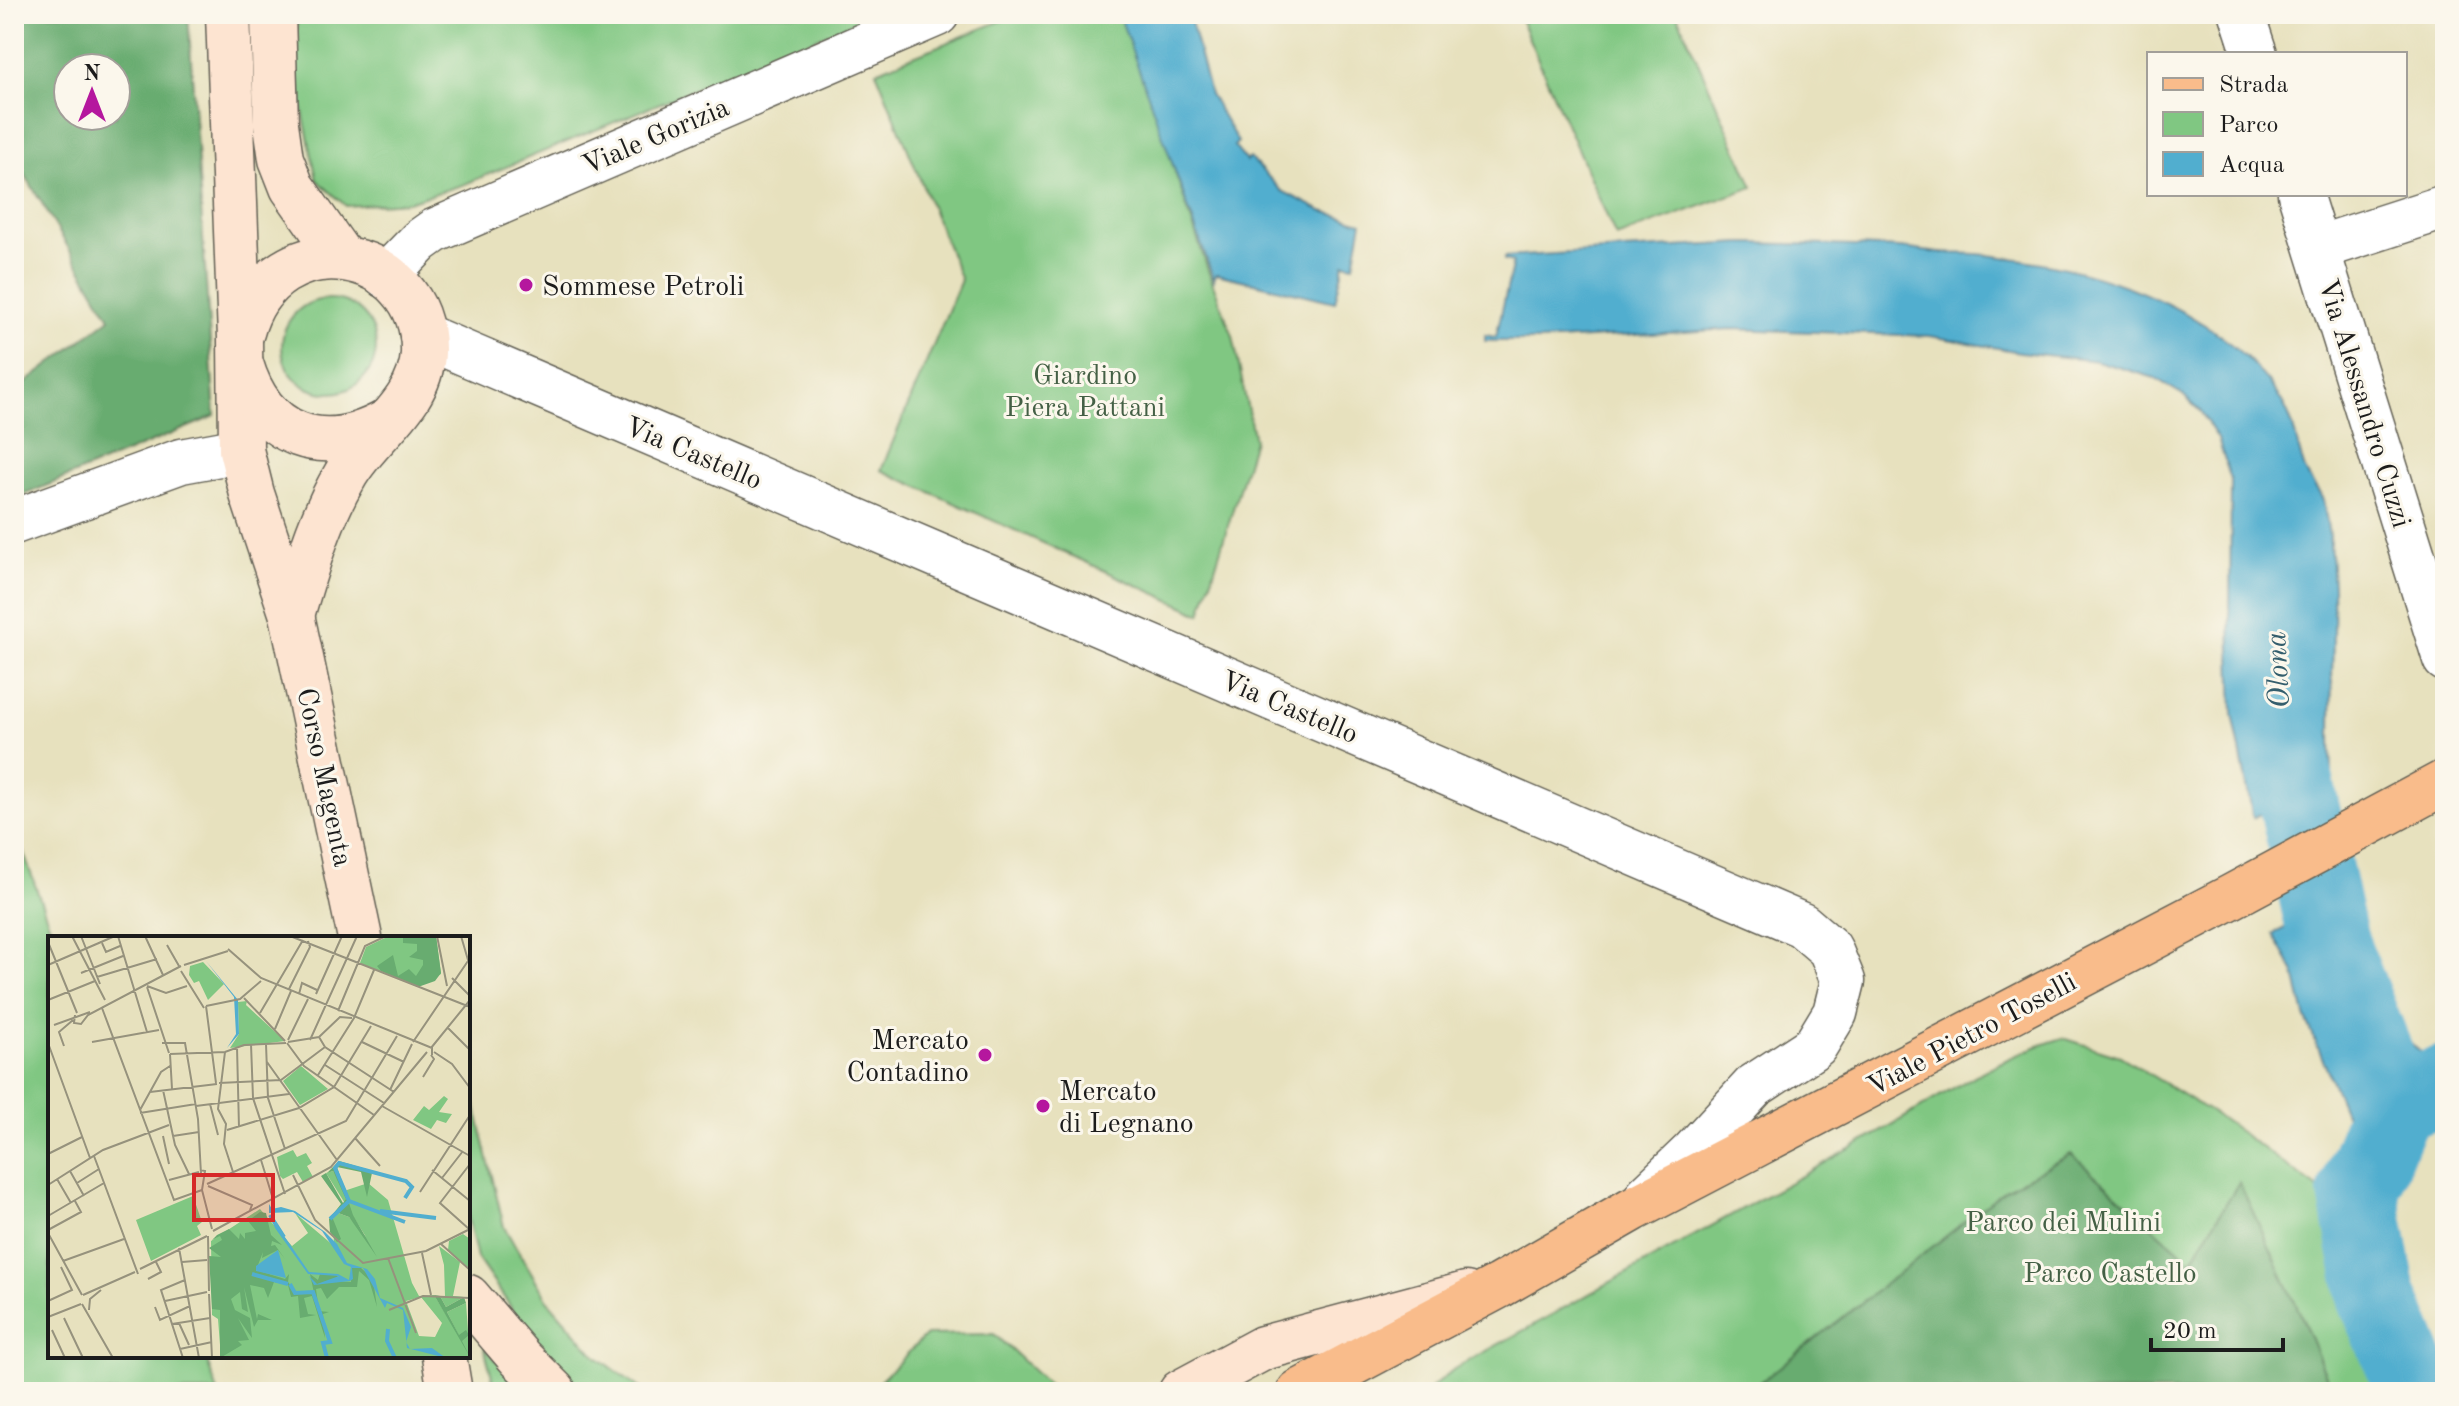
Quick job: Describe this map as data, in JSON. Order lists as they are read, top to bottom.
{
  "streets": {
    "main road": ["Viale Pietro Toselli"],
    "street": [
      "Viale Gorizia",
      "Via Alessandro Cuzzi",
      "Via Castello",
      "Corso Magenta"
    ]
  },
  "crossings": [
    ["Viale Gorizia", "Via Castello"],
    ["Viale Gorizia", "Corso Magenta"],
    ["Via Castello", "Corso Magenta"],
    ["Via Castello", "Viale Pietro Toselli"]
  ],
  "water": ["Olona"],
  "parks": ["Giardino Piera Pattani", "Parco dei Mulini", "Parco Castello"],
  "places": ["Sommese Petroli", "Mercato Contadino", "Mercato di Legnano"],
  "legend": ["Strada", "Parco", "Acqua"],
  "scale_bar": "20 m",
  "north": "top"
}
